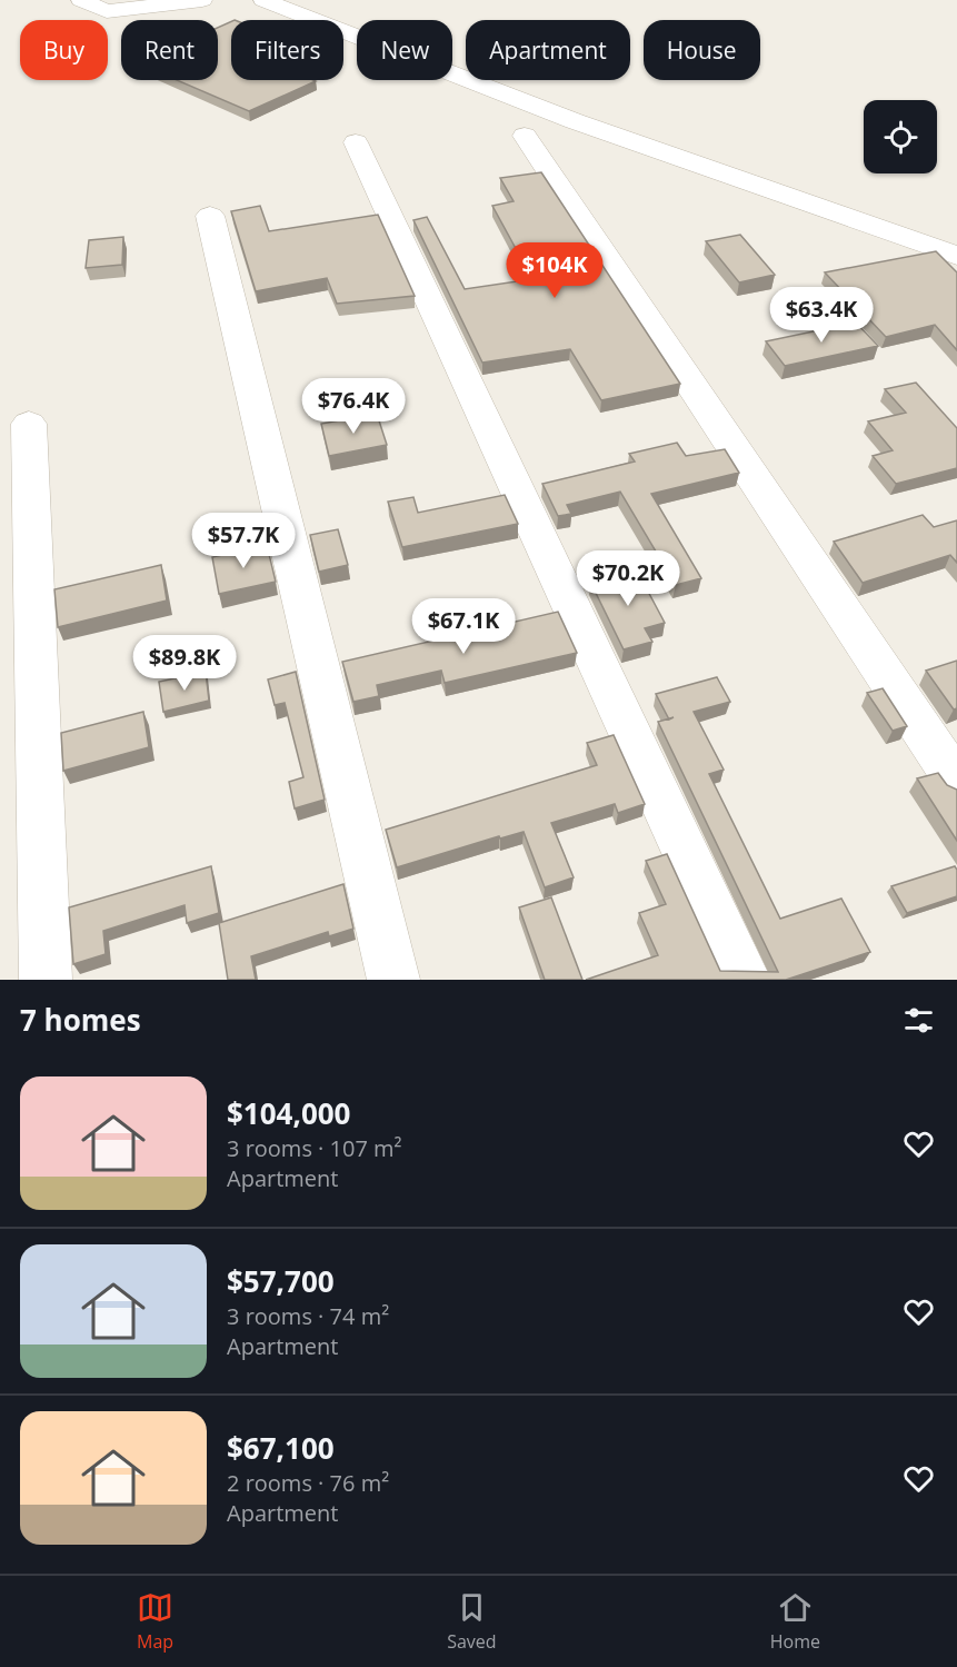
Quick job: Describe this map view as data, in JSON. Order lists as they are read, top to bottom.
{
  "page": {
    "chip": [
      "Buy",
      "Rent",
      "Filters",
      "New",
      "Apartment",
      "House"
    ],
    "price": [
      "$104K",
      "$63.4K",
      "$76.4K",
      "$57.7K",
      "$70.2K",
      "$67.1K",
      "$89.8K"
    ],
    "heading": "7 homes",
    "list": [
      {
        "name": "$104,000",
        "note": "3 rooms · 107 m² · Apartment"
      },
      {
        "name": "$57,700",
        "note": "3 rooms · 74 m² · Apartment"
      },
      {
        "name": "$67,100",
        "note": "2 rooms · 76 m² · Apartment"
      }
    ],
    "tabs": ["Map", "Saved", "Home"]
  }
}
